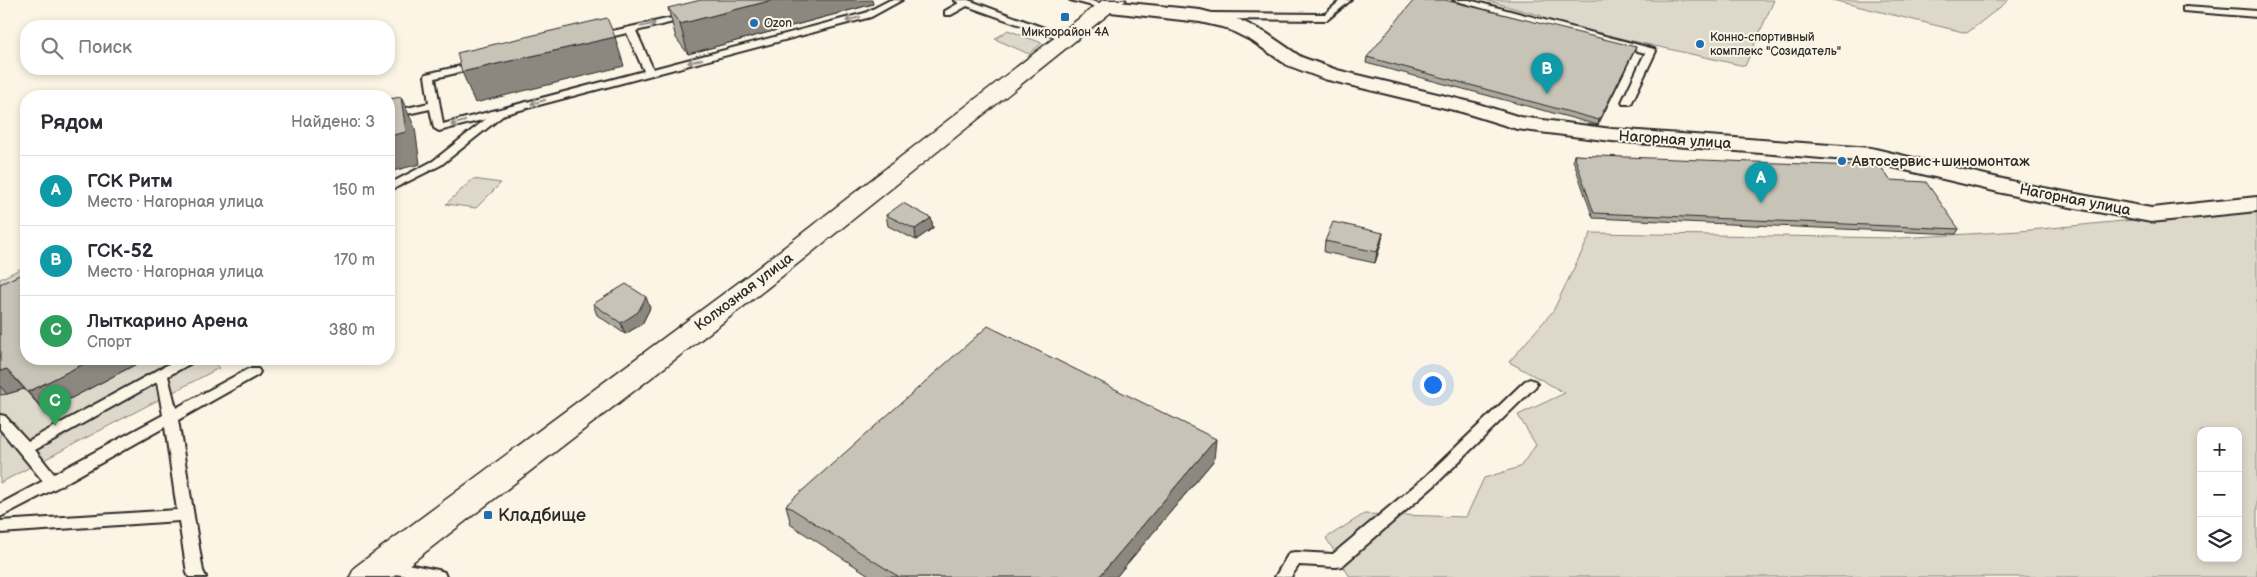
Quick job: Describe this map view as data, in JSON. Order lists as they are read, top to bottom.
{
  "streets": {
    "street": ["Нагорная улица", "Колхозная улица"]
  },
  "crossings": [
    ["Нагорная улица", "Колхозная улица"]
  ],
  "places": {
    "transit": ["Микрорайон 4А", "Кладбище"],
    "other": ["Ozon", "Конно-спортивный комплекс \"Созидатель\"", "Автосервис+шиномонтаж"]
  },
  "page": {
    "search": "Поиск",
    "pins": ["B", "A", "C"],
    "heading": ["Рядом", "Найдено: 3"],
    "list": [
      {
        "mark": "A",
        "name": "ГСК Ритм",
        "note": "Место · Нагорная улица",
        "value": "150 m"
      },
      {
        "mark": "B",
        "name": "ГСК-52",
        "note": "Место · Нагорная улица",
        "value": "170 m"
      },
      {
        "mark": "C",
        "name": "Лыткарино Арена",
        "note": "Спорт",
        "value": "380 m"
      }
    ],
    "map_buttons": ["+", "−"]
  }
}
